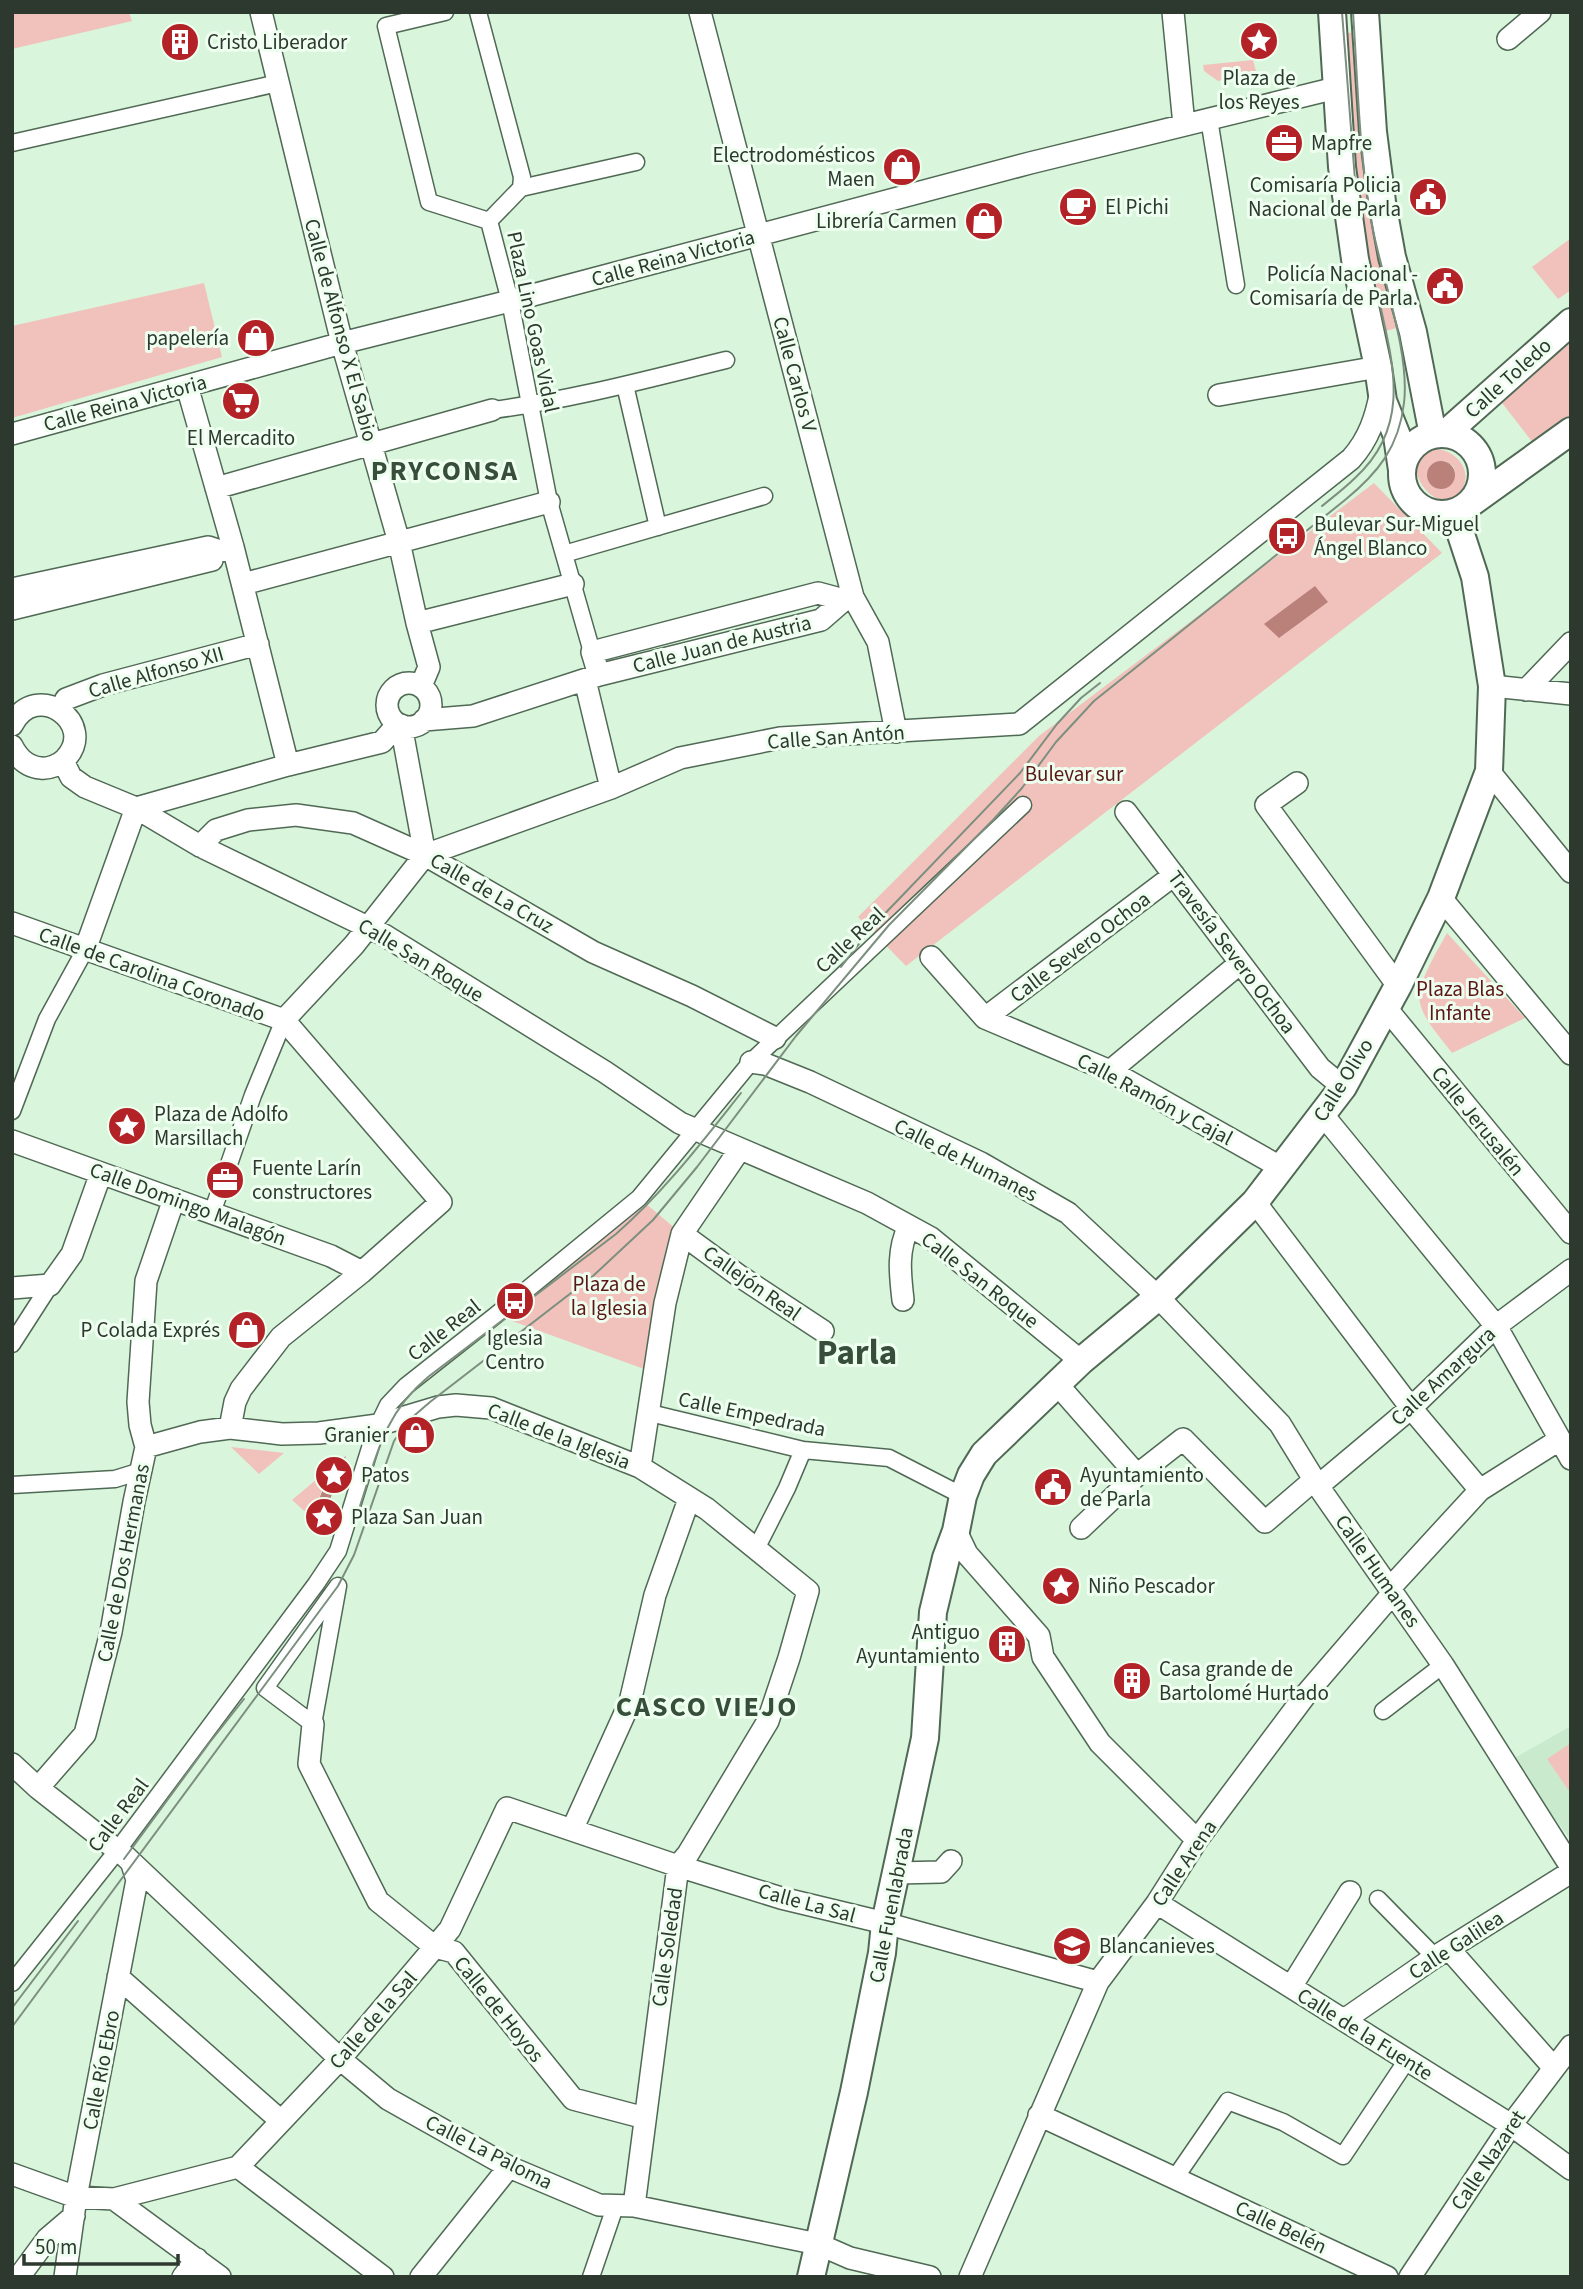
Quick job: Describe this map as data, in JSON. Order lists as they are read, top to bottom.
{
  "streets": {
    "street": [
      "Calle Reina Victoria",
      "Plaza Lino Goas Vidal",
      "Calle de Alfonso X El Sabio",
      "Calle Carlos V",
      "Calle Toledo",
      "Calle Juan de Austria",
      "Calle Alfonso XII",
      "Calle San Antón",
      "Calle de La Cruz",
      "Calle Real",
      "Calle Severo Ochoa",
      "Travesía Severo Ochoa",
      "Calle San Roque",
      "Calle de Carolina Coronado",
      "Calle Olivo",
      "Calle Ramón y Cajal",
      "Calle Jerusalén",
      "Calle de Humanes",
      "Calle Domingo Malagón",
      "Callejón Real",
      "Calle Amargura",
      "Calle Empedrada",
      "Calle de la Iglesia",
      "Calle de Dos Hermanas",
      "Calle Humanes",
      "Calle Arena",
      "Calle La Sal",
      "Calle Fuenlabrada",
      "Calle Galilea",
      "Calle Soledad",
      "Calle de Hoyos",
      "Calle de la Sal",
      "Calle de la Fuente",
      "Calle Río Ebro",
      "Calle La Paloma",
      "Calle Nazaret",
      "Calle Belén"
    ]
  },
  "crossings": [
    ["Calle Reina Victoria", "Plaza Lino Goas Vidal"],
    ["Calle Reina Victoria", "Calle de Alfonso X El Sabio"],
    ["Calle Reina Victoria", "Calle Carlos V"],
    ["Plaza Lino Goas Vidal", "Calle Juan de Austria"],
    ["Calle de Alfonso X El Sabio", "Calle Juan de Austria"],
    ["Calle Carlos V", "Calle Juan de Austria"],
    ["Calle Carlos V", "Calle San Antón"],
    ["Calle Toledo", "Calle Olivo"],
    ["Calle San Antón", "Calle de La Cruz"],
    ["Calle de La Cruz", "Calle Real"],
    ["Calle de La Cruz", "Calle San Roque"],
    ["Calle Real", "Calle San Roque"],
    ["Calle Real", "Calle de Humanes"],
    ["Calle Real", "Calle de la Iglesia"],
    ["Calle Real", "Calle Río Ebro"],
    ["Calle Real", "Calle La Paloma"],
    ["Calle Severo Ochoa", "Travesía Severo Ochoa"],
    ["Calle Severo Ochoa", "Calle Ramón y Cajal"],
    ["Travesía Severo Ochoa", "Calle Olivo"],
    ["Calle San Roque", "Calle Olivo"],
    ["Calle de Carolina Coronado", "Calle Domingo Malagón"],
    ["Calle Olivo", "Calle Ramón y Cajal"],
    ["Calle Olivo", "Calle Jerusalén"],
    ["Calle Olivo", "Calle de Humanes"],
    ["Calle Olivo", "Calle Empedrada"],
    ["Calle Olivo", "Calle Humanes"],
    ["Calle Olivo", "Calle Fuenlabrada"],
    ["Calle de Humanes", "Calle Humanes"],
    ["Calle Domingo Malagón", "Calle de Dos Hermanas"],
    ["Calle Amargura", "Calle Humanes"],
    ["Calle de la Iglesia", "Calle de Dos Hermanas"],
    ["Calle de la Iglesia", "Calle Soledad"],
    ["Calle de Dos Hermanas", "Calle La Paloma"],
    ["Calle Humanes", "Calle Arena"],
    ["Calle Humanes", "Calle Galilea"],
    ["Calle Arena", "Calle La Sal"],
    ["Calle Arena", "Calle de la Fuente"],
    ["Calle Arena", "Calle Belén"],
    ["Calle La Sal", "Calle Fuenlabrada"],
    ["Calle La Sal", "Calle Soledad"],
    ["Calle La Sal", "Calle de la Sal"],
    ["Calle Fuenlabrada", "Calle La Paloma"],
    ["Calle Galilea", "Calle de la Fuente"],
    ["Calle Soledad", "Calle de Hoyos"],
    ["Calle Soledad", "Calle de la Sal"],
    ["Calle Soledad", "Calle La Paloma"],
    ["Calle de Hoyos", "Calle de la Sal"],
    ["Calle de la Sal", "Calle La Paloma"],
    ["Calle de la Fuente", "Calle Nazaret"],
    ["Calle Río Ebro", "Calle La Paloma"]
  ],
  "districts": ["PRYCONSA", "Parla", "CASCO VIEJO"],
  "parks": ["Bulevar sur", "Plaza Blas Infante", "Plaza de la Iglesia"],
  "places": {
    "place": [
      "Plaza de los Reyes",
      "Plaza de Adolfo Marsillach",
      "Patos",
      "Plaza San Juan",
      "Niño Pescador"
    ],
    "building": ["Cristo Liberador", "Antiguo Ayuntamiento", "Casa grande de Bartolomé Hurtado"],
    "office": ["Mapfre", "Fuente Larín constructores"],
    "shop": [
      "Electrodomésticos Maen",
      "Librería Carmen",
      "papelería",
      "P Colada Exprés",
      "Granier"
    ],
    "public building": ["Comisaría Policia Nacional de Parla", "Policía Nacional - Comisaría de Parla.", "Ayuntamiento de Parla"],
    "cafe": ["El Pichi"],
    "supermarket": ["El Mercadito"],
    "bus stop": ["Bulevar Sur-Miguel Ángel Blanco", "Iglesia Centro"],
    "school or university": ["Blancanieves"]
  },
  "scale_bar": "50 m"
}
